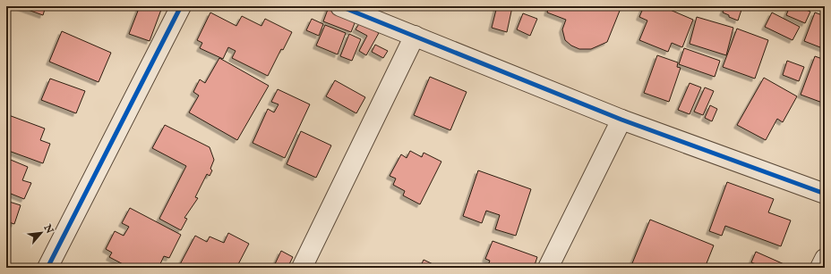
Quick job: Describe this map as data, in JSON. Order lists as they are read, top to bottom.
{
  "north": "top right"
}
